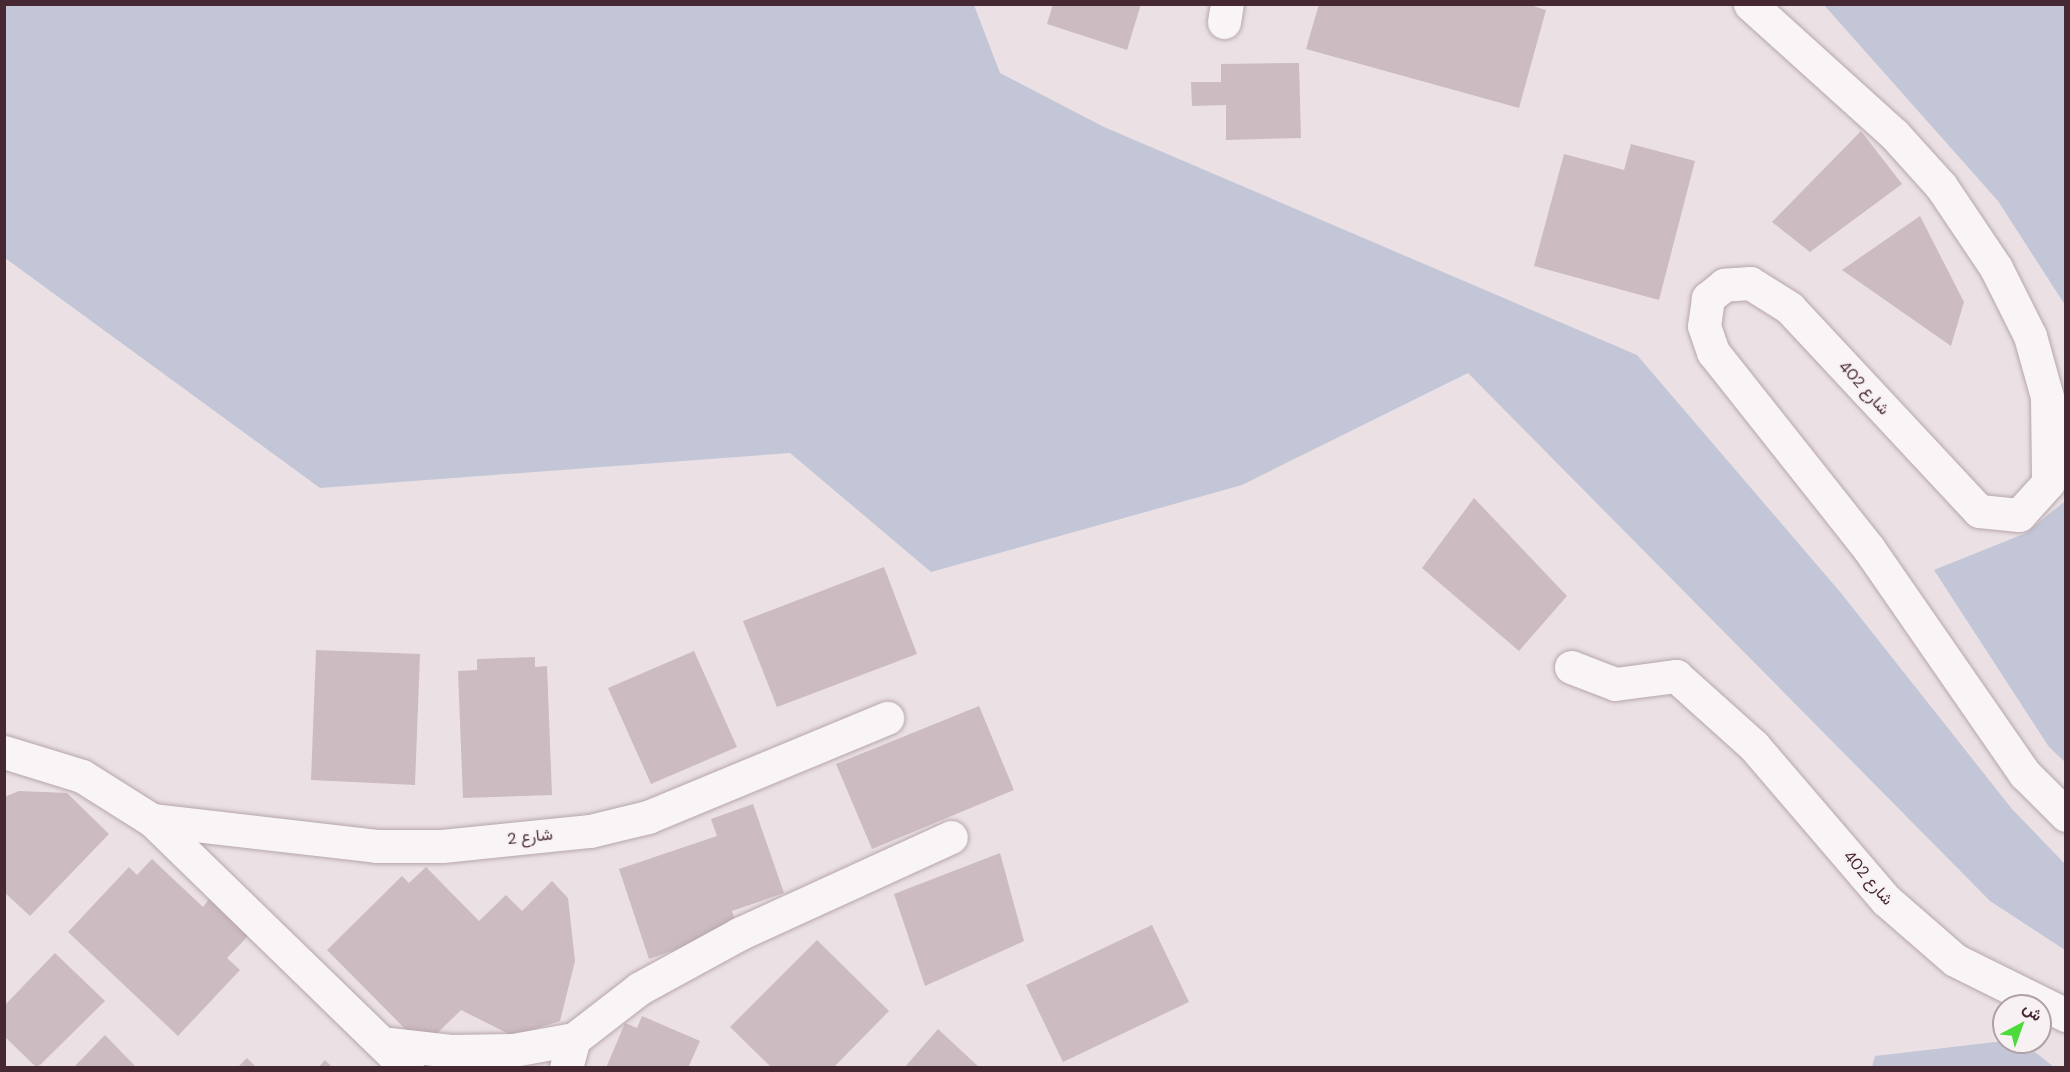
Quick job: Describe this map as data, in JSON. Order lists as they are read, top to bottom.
{
  "streets": {
    "street": ["شارع 402", "شارع 2"]
  },
  "north": "top right"
}
